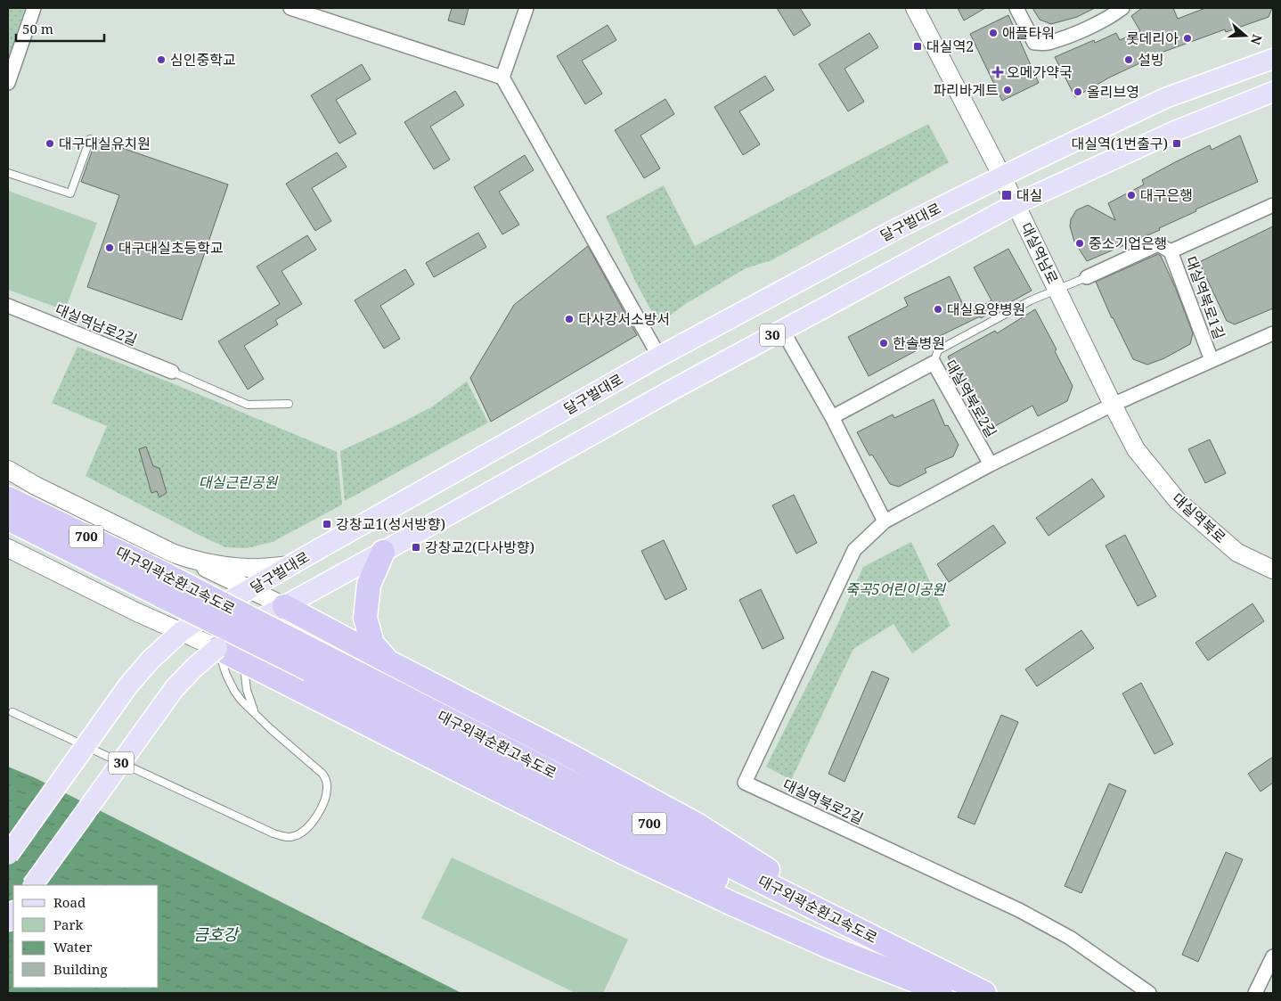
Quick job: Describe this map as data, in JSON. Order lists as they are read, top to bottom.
{
  "streets": {
    "highway": ["700", "대구외곽순환고속도로"],
    "main road": ["달구벌대로", "30"],
    "street": [
      "대실역남로",
      "대실역북로1길",
      "대실역남로2길",
      "대실역북로2길",
      "대실역북로"
    ]
  },
  "crossings": [
    ["달구벌대로", "대실역남로"],
    ["대실역남로", "대실역북로1길"],
    ["대실역남로", "30"],
    ["대실역남로", "대실역북로2길"],
    ["대실역남로", "대실역북로"],
    ["대실역북로1길", "대실역북로2길"],
    ["대실역북로1길", "대실역북로"],
    ["대실역북로2길", "대실역북로"]
  ],
  "water": ["금호강"],
  "parks": ["대실근린공원", "죽곡5어린이공원"],
  "places": {
    "other": [
      "애플타워",
      "롯데리아",
      "심인중학교",
      "설빙",
      "파리바게트",
      "올리브영",
      "대구대실유치원",
      "대구은행",
      "중소기업은행",
      "대구대실초등학교",
      "대실요양병원",
      "다사강서소방서",
      "한솔병원"
    ],
    "transit": [
      "대실역2",
      "대실역(1번출구)",
      "대실",
      "강창교1(성서방향)",
      "강창교2(다사방향)"
    ],
    "health": ["오메가약국"]
  },
  "legend": [
    "Road",
    "Park",
    "Water",
    "Building"
  ],
  "scale_bar": "50 m",
  "north": "right"
}
